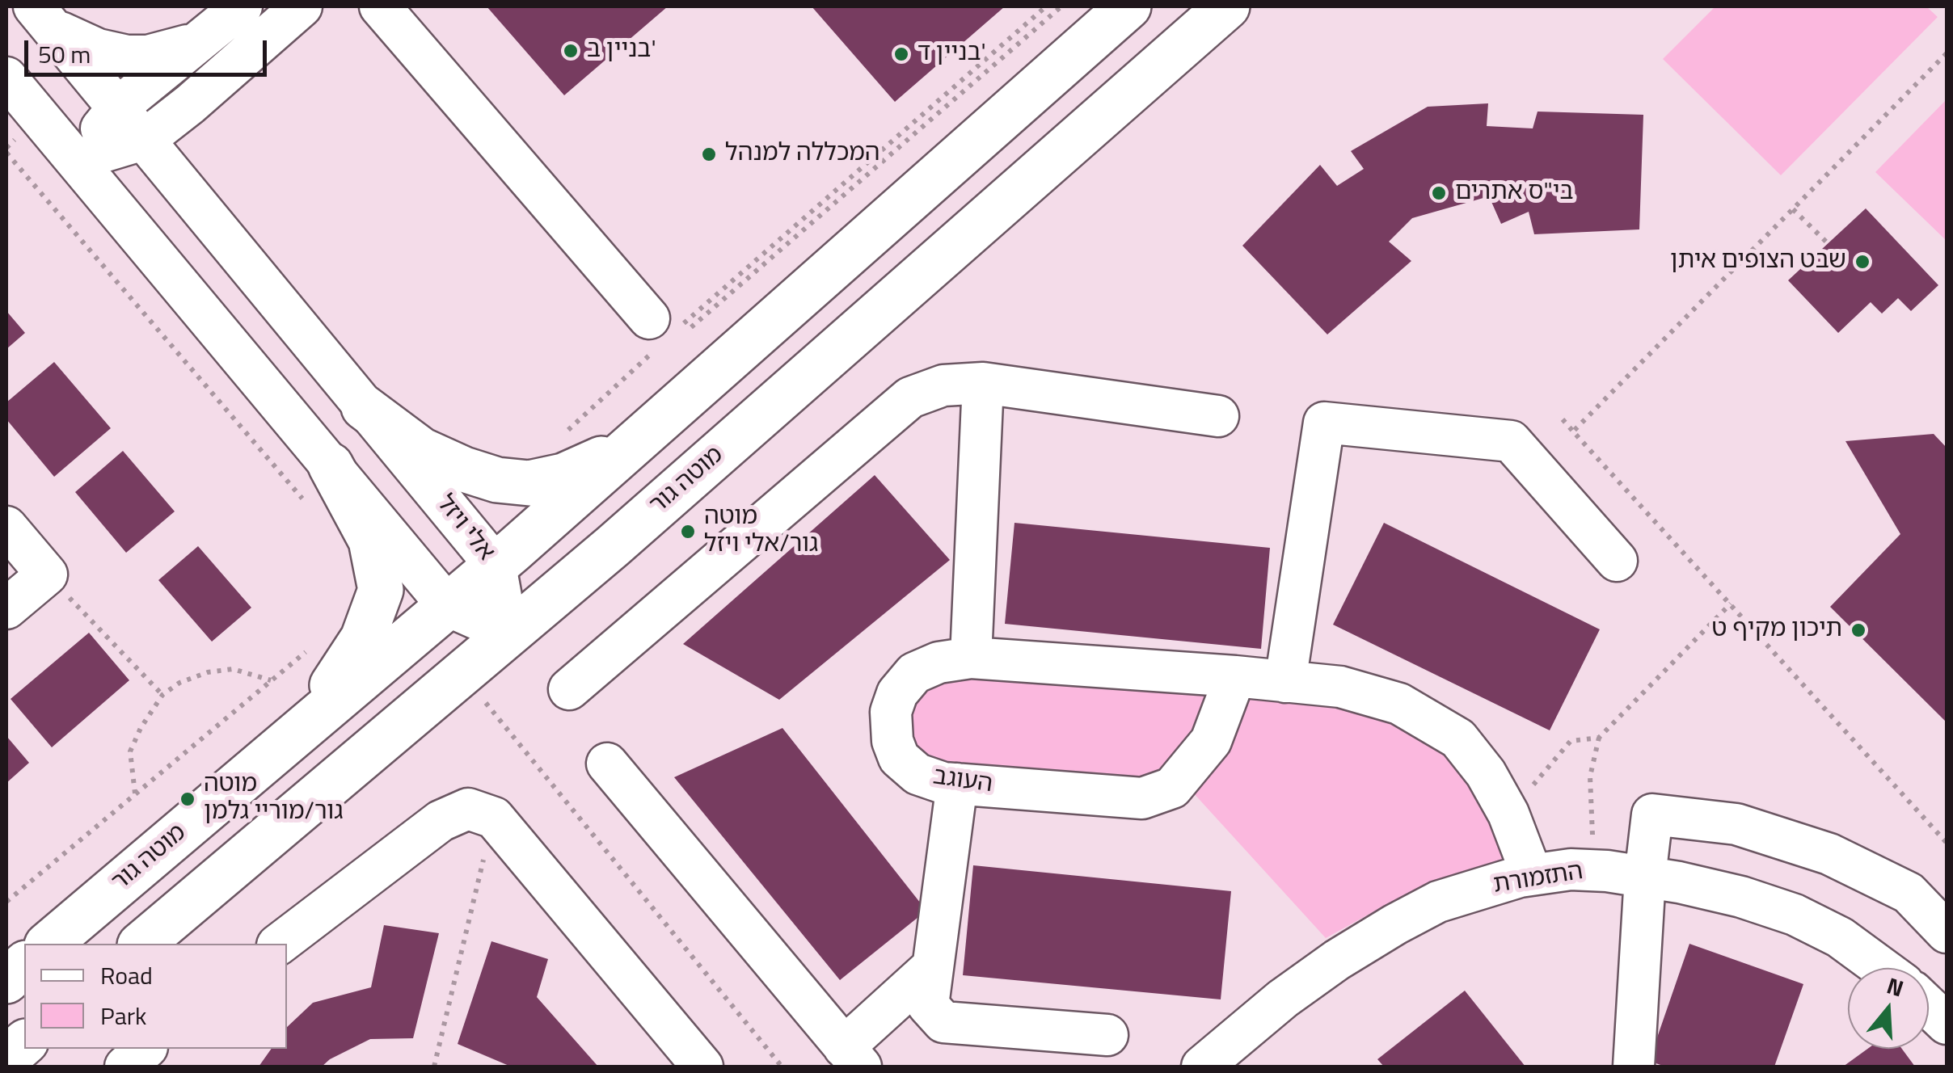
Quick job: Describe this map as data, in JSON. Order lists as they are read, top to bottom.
{
  "streets": {
    "main road": ["מוטה גור"],
    "street": ["אלי ויזל", "העוגב", "התזמורת"]
  },
  "crossings": [
    ["מוטה גור", "אלי ויזל"],
    ["העוגב", "התזמורת"]
  ],
  "places": [
    "בניין ב'",
    "בניין ד'",
    "המכללה למנהל",
    "בי\"ס אתרים",
    "שבט הצופים איתן",
    "מוטה גור/אלי ויזל",
    "תיכון מקיף ט",
    "מוטה גור/מוריי גלמן"
  ],
  "legend": ["Road", "Park"],
  "scale_bar": "50 m",
  "north": "top"
}
